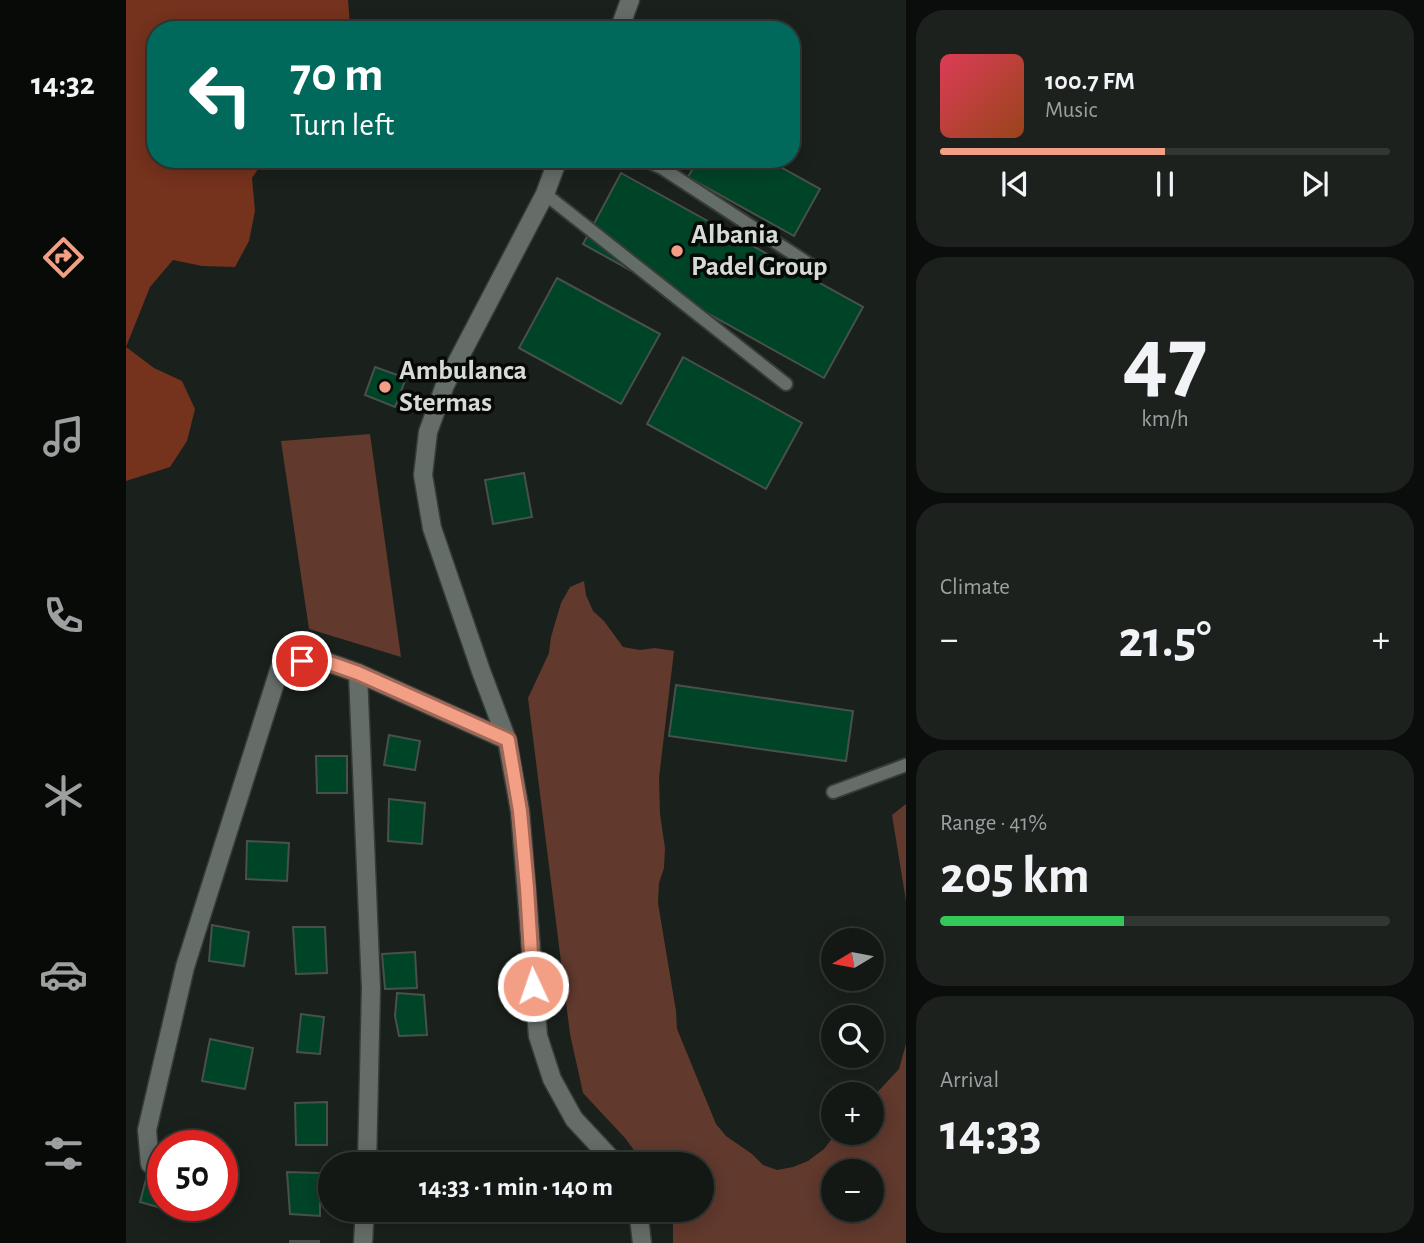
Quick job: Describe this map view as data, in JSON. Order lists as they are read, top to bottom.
{
  "places": ["Albania Padel Group", "Ambulanca Stermas"],
  "north": "left",
  "page": {
    "tabs": "14:32",
    "turn": ["70 m", "Turn left"],
    "song": ["100.7 FM", "Music"],
    "tile": [
      ["47", "km/h"],
      "Climate",
      ["Range · 41%", "205 km"],
      ["Arrival", "14:33"]
    ],
    "heat": ["−", "21.5°", "+"],
    "map_buttons": ["+", "−"],
    "limit": "50",
    "trip": "14:33 · 1 min · 140 m"
  }
}
